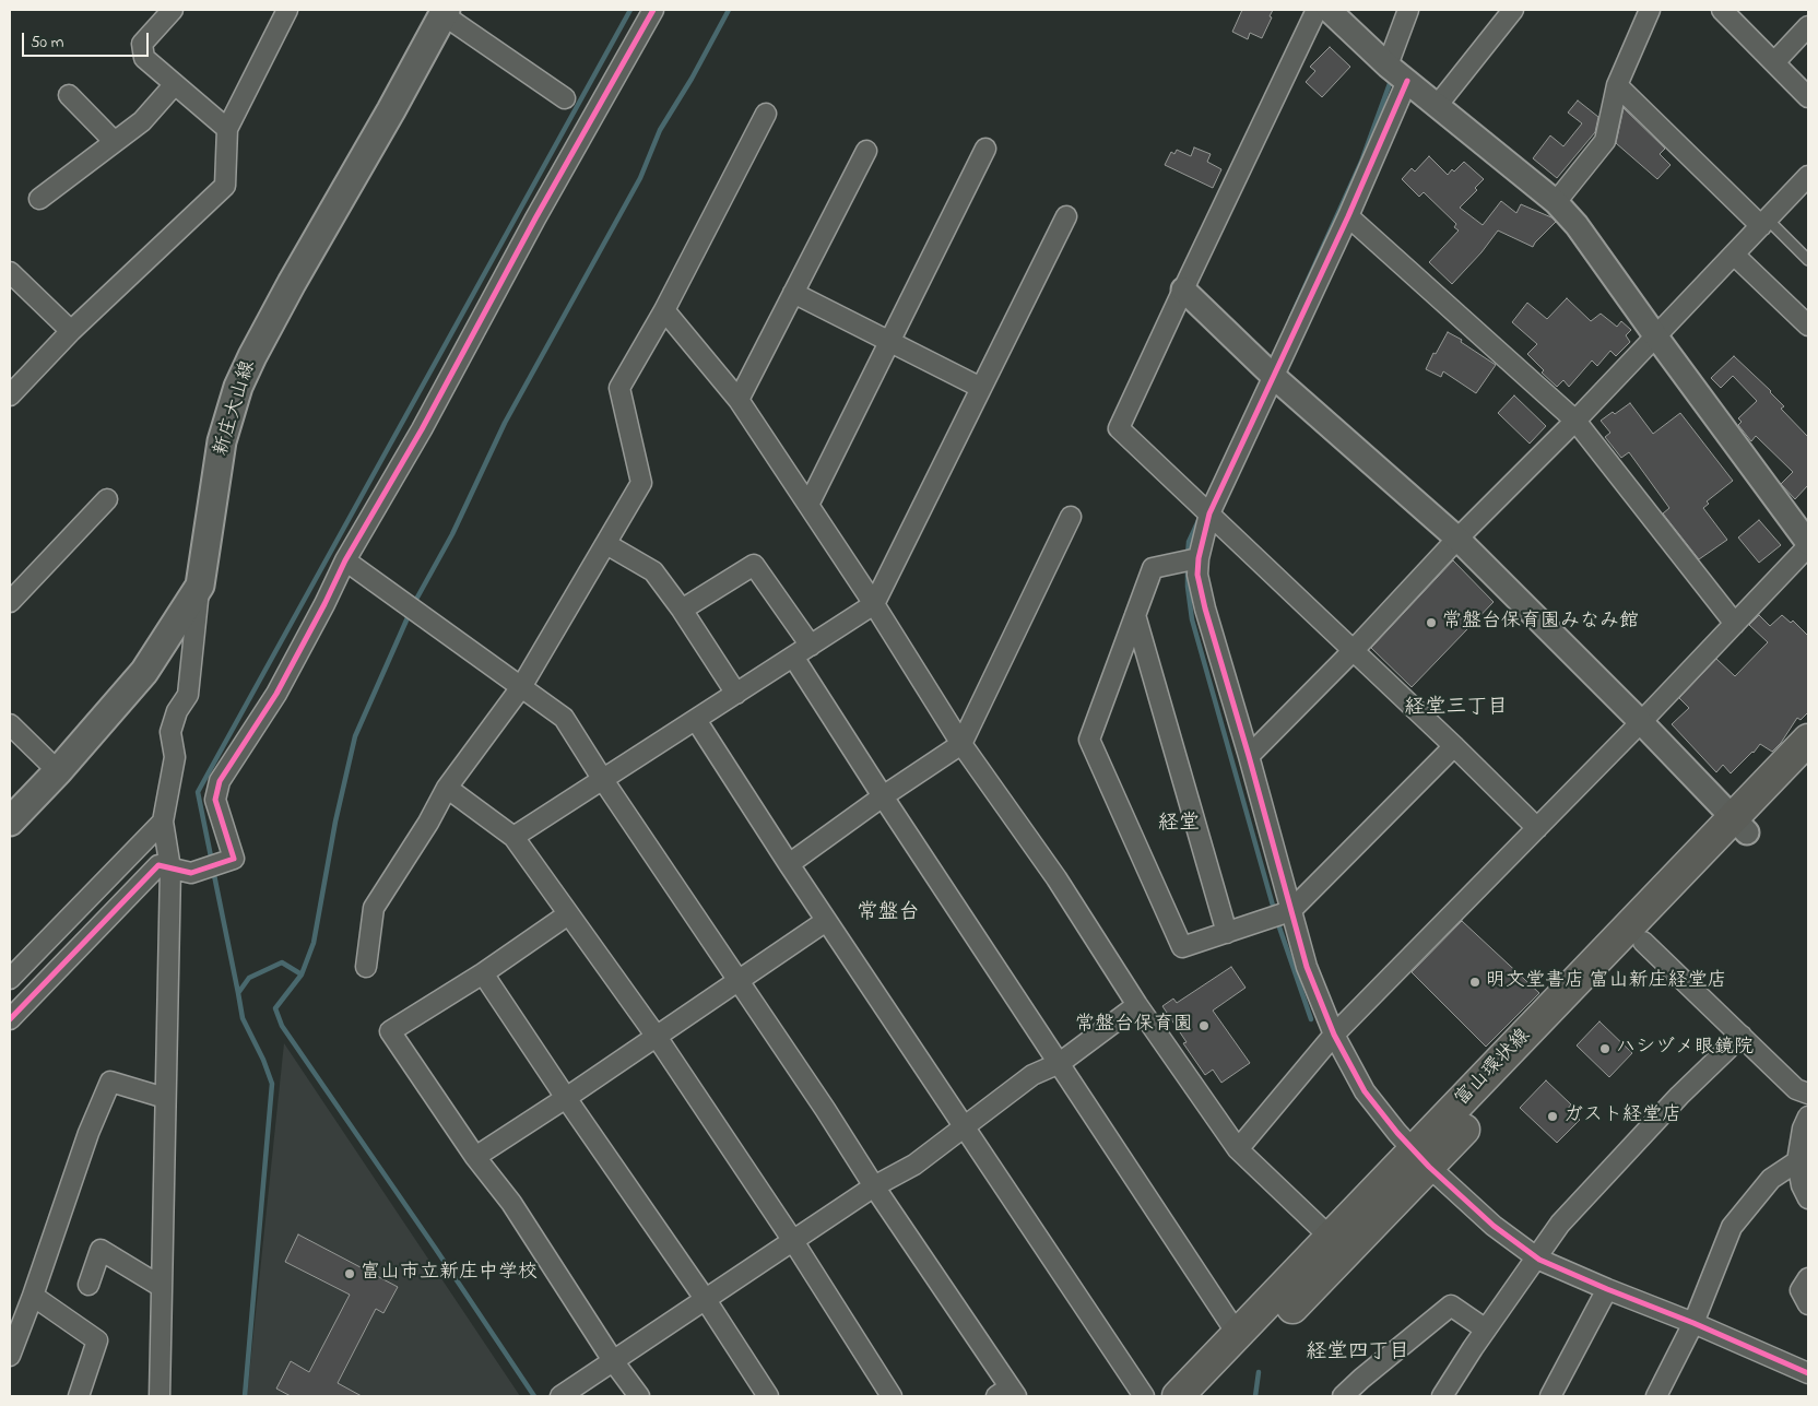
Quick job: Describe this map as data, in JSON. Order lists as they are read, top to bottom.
{
  "streets": {
    "main road": ["新庄大山線", "富山環状線"]
  },
  "districts": [
    "経堂三丁目",
    "経堂",
    "常盤台",
    "経堂四丁目"
  ],
  "places": [
    "常盤台保育園みなみ館",
    "明文堂書店 富山新庄経堂店",
    "常盤台保育園",
    "ハシヅメ眼鏡院",
    "ガスト経堂店",
    "富山市立新庄中学校"
  ],
  "scale_bar": "50 m"
}
